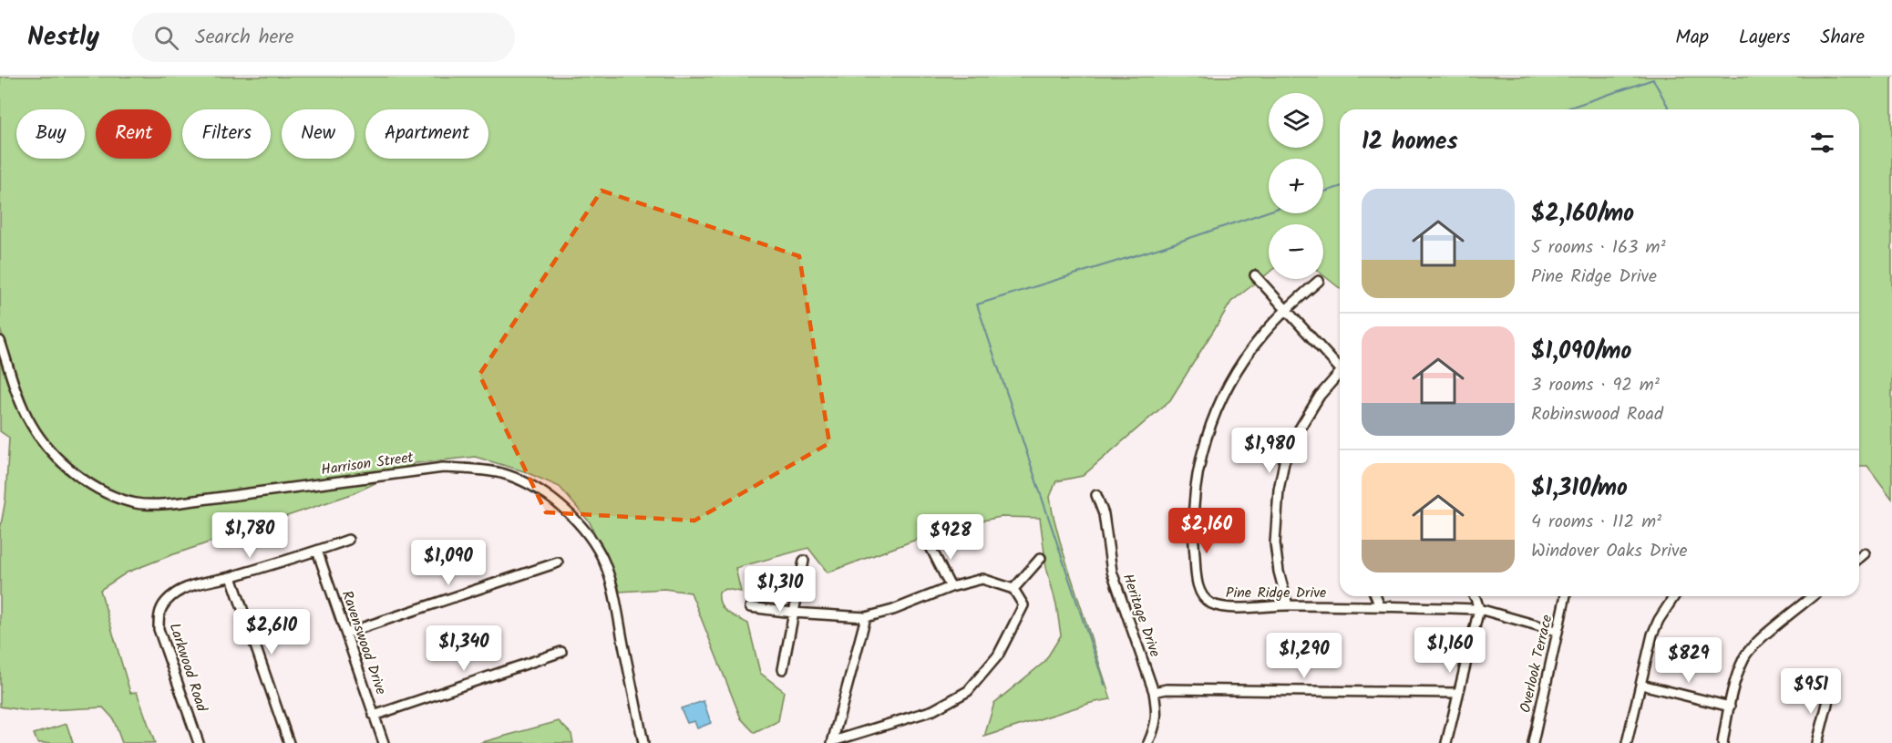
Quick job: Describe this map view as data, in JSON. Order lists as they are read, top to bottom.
{
  "streets": {
    "street": [
      "Harrison Street",
      "Pine Ridge Drive",
      "Heritage Drive",
      "Ravenswood Drive",
      "Overlook Terrace",
      "Larkwood Road"
    ]
  },
  "crossings": [
    ["Pine Ridge Drive", "Overlook Terrace"]
  ],
  "page": {
    "header": "Nestly",
    "search": "Search here",
    "nav": ["Map", "Layers", "Share"],
    "map_buttons": ["+", "−"],
    "chip": [
      "Buy",
      "Rent",
      "Filters",
      "New",
      "Apartment"
    ],
    "heading": "12 homes",
    "list": [
      {
        "name": "$2,160/mo",
        "note": "5 rooms · 163 m² · Pine Ridge Drive"
      },
      {
        "name": "$1,090/mo",
        "note": "3 rooms · 92 m² · Robinswood Road"
      },
      {
        "name": "$1,310/mo",
        "note": "4 rooms · 112 m² · Windover Oaks Drive"
      }
    ],
    "price": [
      "$1,980",
      "$2,160",
      "$1,780",
      "$928",
      "$1,090",
      "$1,310",
      "$2,610",
      "$1,340",
      "$1,160",
      "$1,290",
      "$829",
      "$951"
    ]
  }
}
